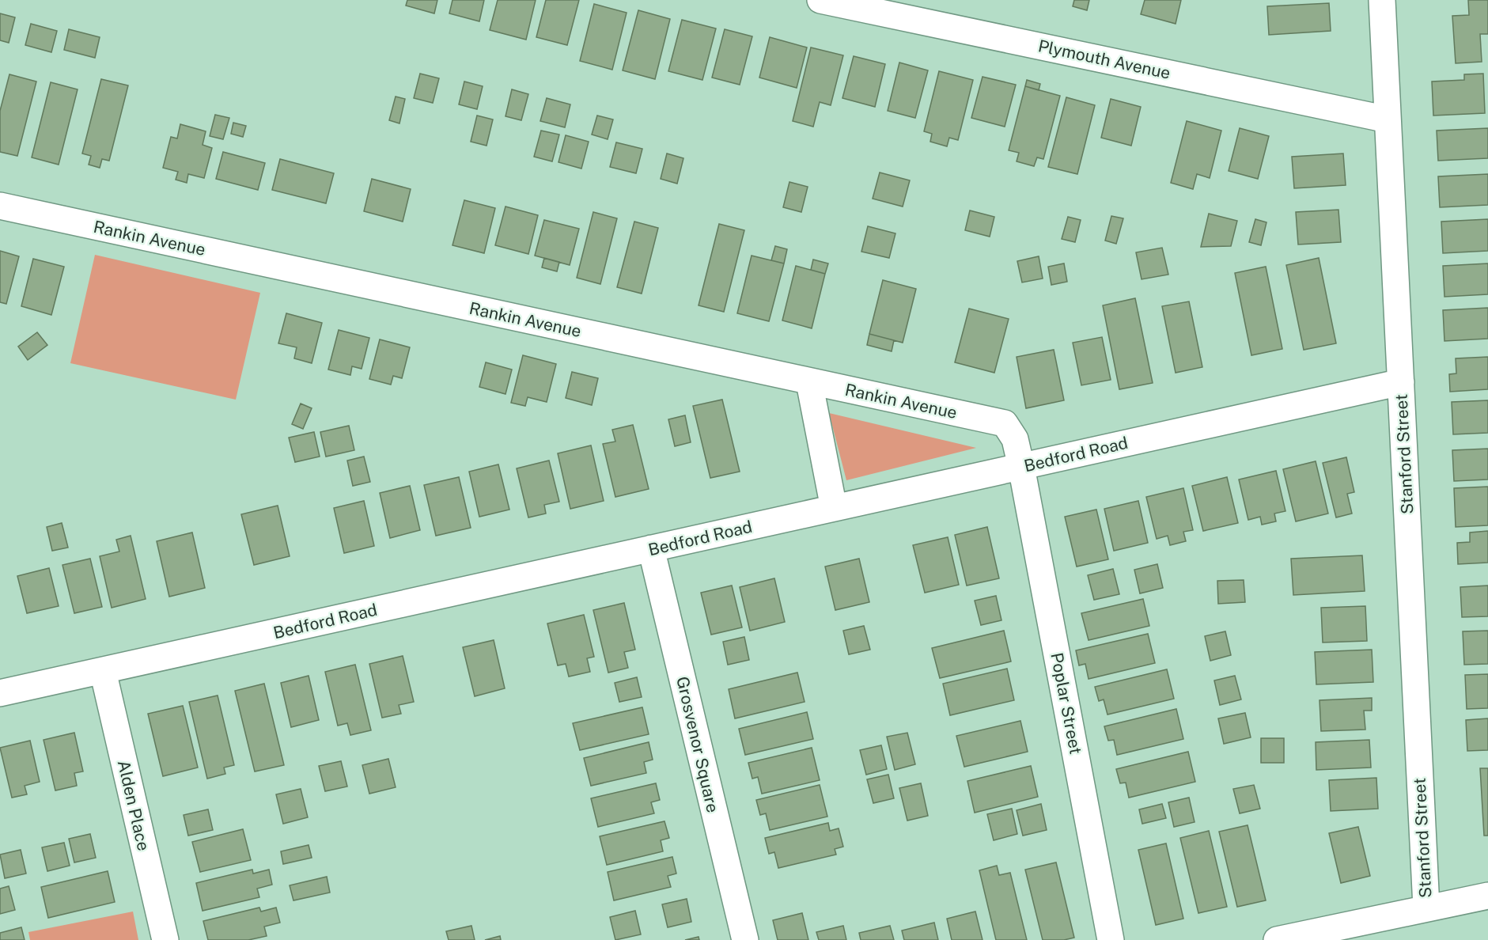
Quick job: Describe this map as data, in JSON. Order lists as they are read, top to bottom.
{
  "streets": {
    "street": [
      "Plymouth Avenue",
      "Rankin Avenue",
      "Bedford Road",
      "Stanford Street",
      "Poplar Street",
      "Grosvenor Square",
      "Alden Place"
    ]
  },
  "crossings": [
    ["Plymouth Avenue", "Stanford Street"],
    ["Rankin Avenue", "Bedford Road"],
    ["Rankin Avenue", "Poplar Street"],
    ["Bedford Road", "Stanford Street"],
    ["Bedford Road", "Poplar Street"],
    ["Bedford Road", "Grosvenor Square"],
    ["Bedford Road", "Alden Place"]
  ]
}
